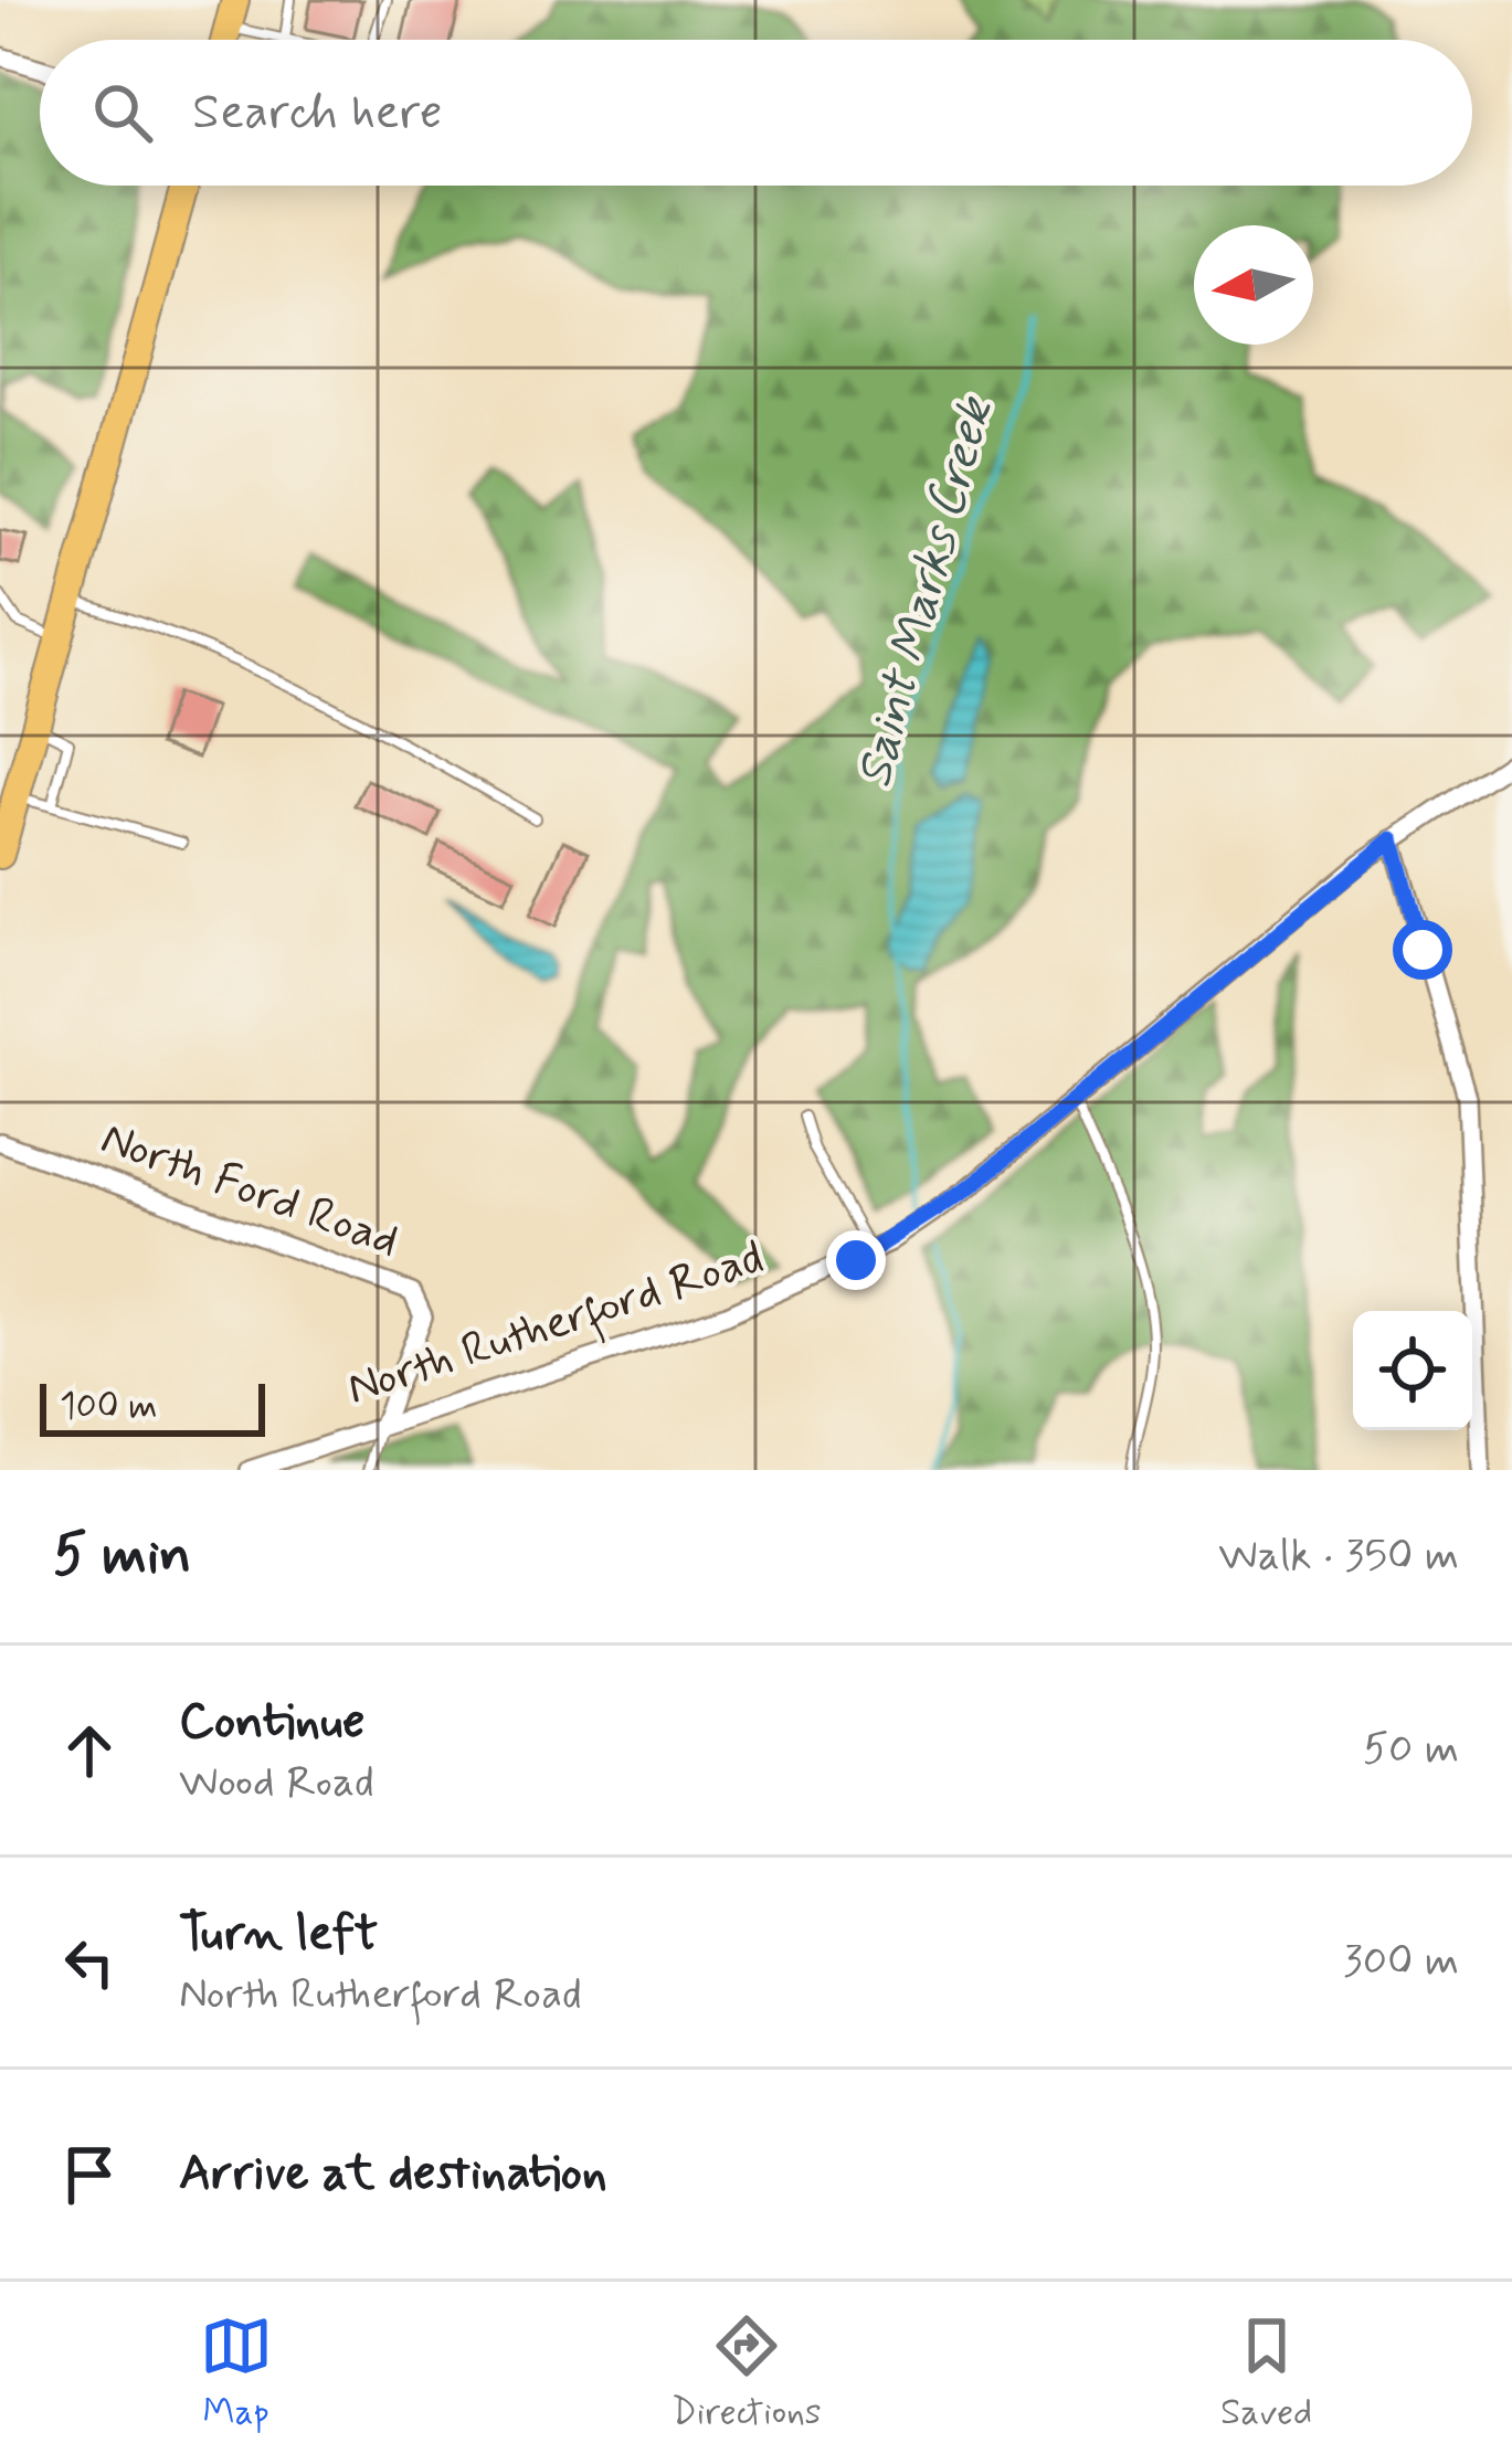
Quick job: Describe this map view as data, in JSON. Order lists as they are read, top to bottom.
{
  "streets": {
    "street": ["North Ford Road", "North Rutherford Road"]
  },
  "crossings": [
    ["North Ford Road", "North Rutherford Road"]
  ],
  "water": ["Saint Marks Creek"],
  "scale_bar": "100 m",
  "north": "left",
  "page": {
    "search": "Search here",
    "scale": "100 m",
    "heading": ["5 min", "Walk · 350 m"],
    "list": [
      ["Continue", "Wood Road", "50 m"],
      ["Turn left", "North Rutherford Road", "300 m"],
      "Arrive at destination"
    ],
    "nav": ["Map", "Directions", "Saved"]
  }
}
